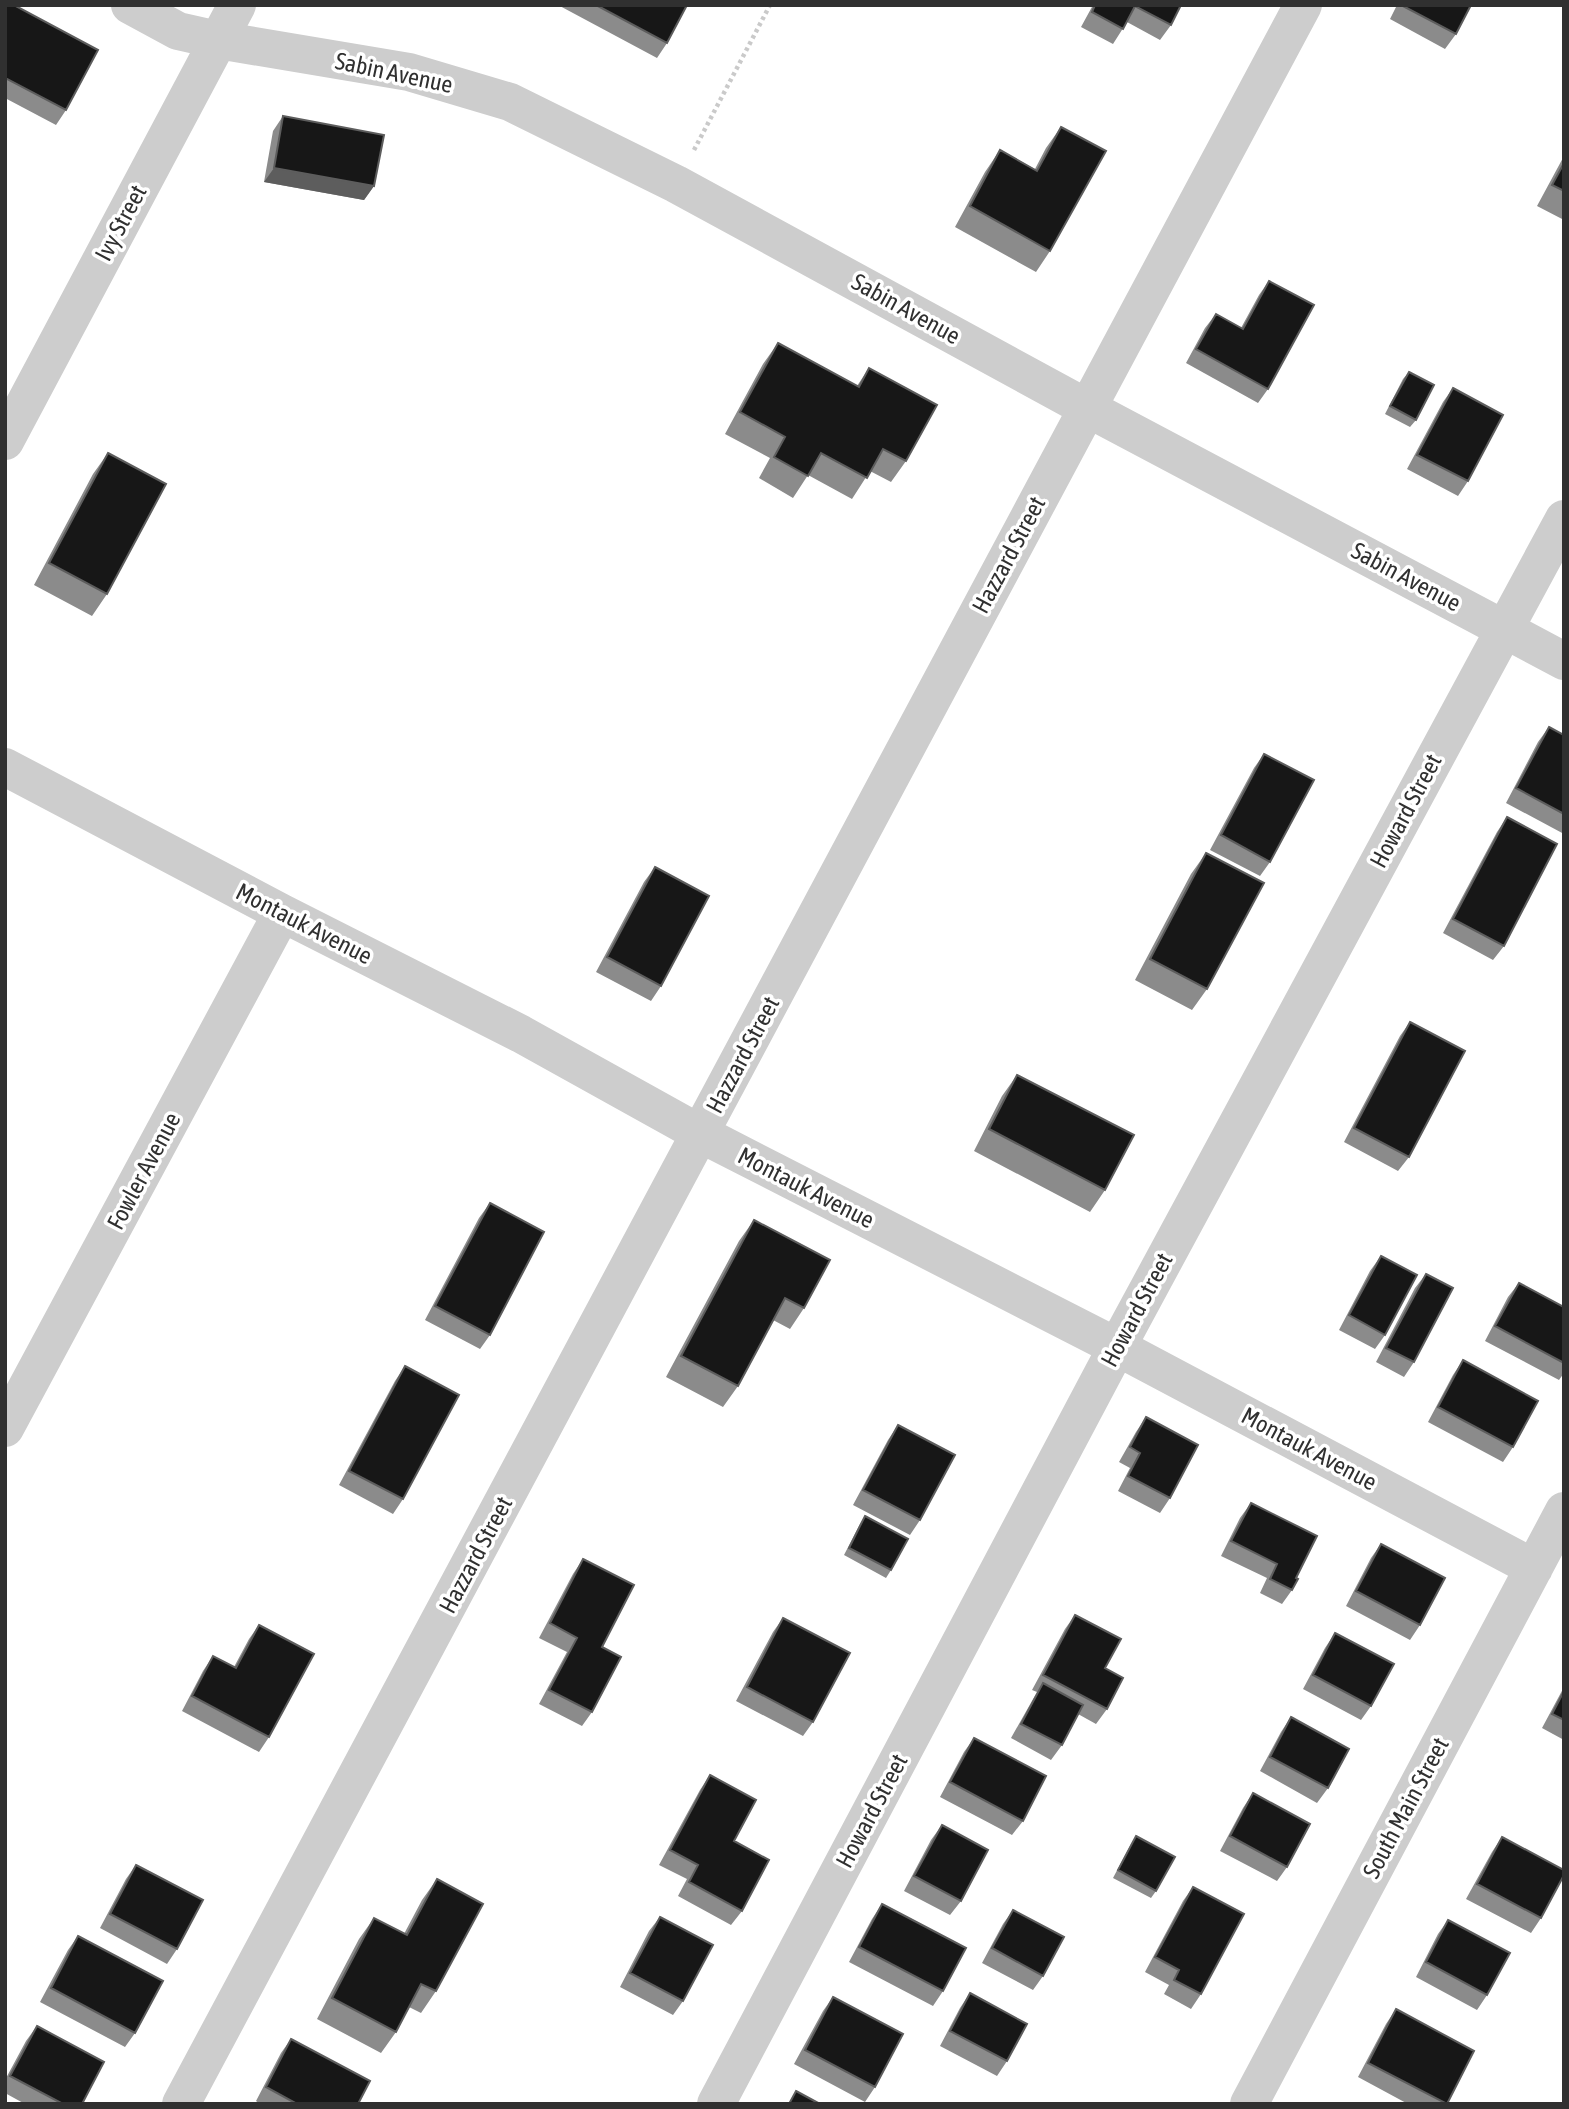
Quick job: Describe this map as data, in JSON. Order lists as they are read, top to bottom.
{
  "streets": {
    "street": [
      "Sabin Avenue",
      "Ivy Street",
      "Hazzard Street",
      "Howard Street",
      "Montauk Avenue",
      "Fowler Avenue",
      "South Main Street"
    ]
  },
  "crossings": [
    ["Sabin Avenue", "Ivy Street"],
    ["Sabin Avenue", "Hazzard Street"],
    ["Sabin Avenue", "Howard Street"],
    ["Hazzard Street", "Montauk Avenue"],
    ["Howard Street", "Montauk Avenue"],
    ["Montauk Avenue", "Fowler Avenue"],
    ["Montauk Avenue", "South Main Street"]
  ]
}
